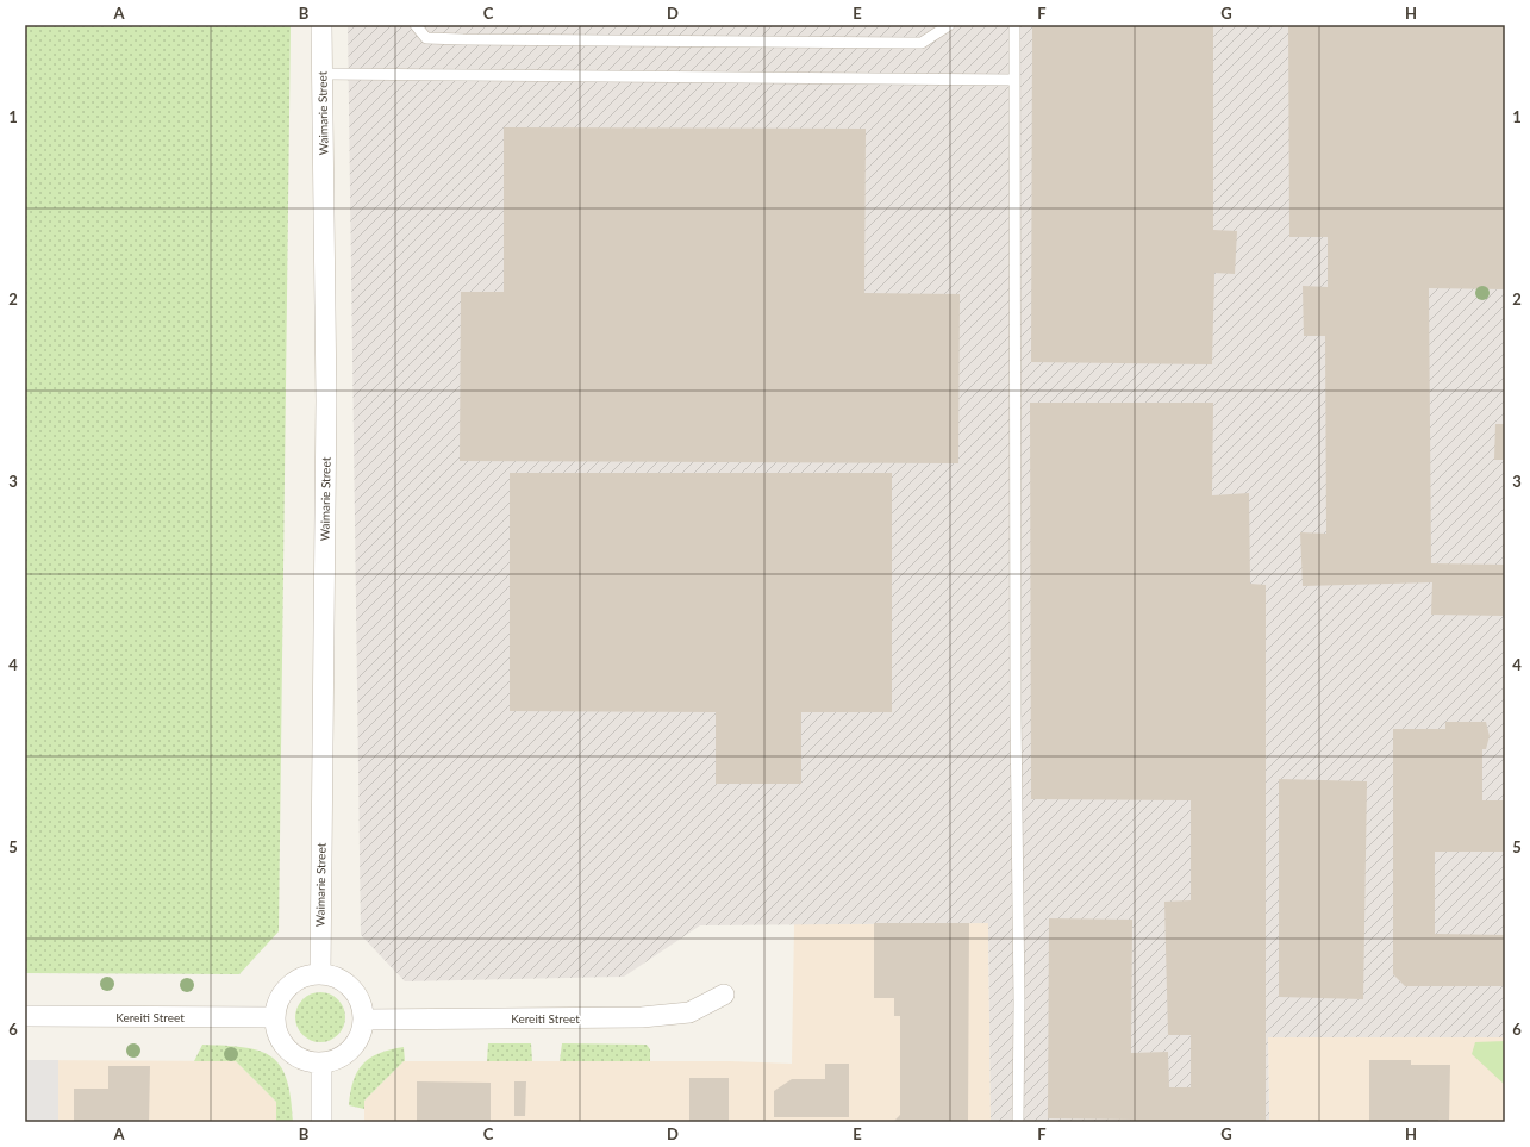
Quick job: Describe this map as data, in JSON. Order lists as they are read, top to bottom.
{
  "streets": {
    "street": ["Waimarie Street", "Kereiti Street"]
  },
  "crossings": [
    ["Waimarie Street", "Kereiti Street"]
  ],
  "grid": {
    "columns": [
      "A",
      "B",
      "C",
      "D",
      "E",
      "F",
      "G",
      "H"
    ],
    "rows": [
      "1",
      "2",
      "3",
      "4",
      "5",
      "6"
    ]
  }
}
